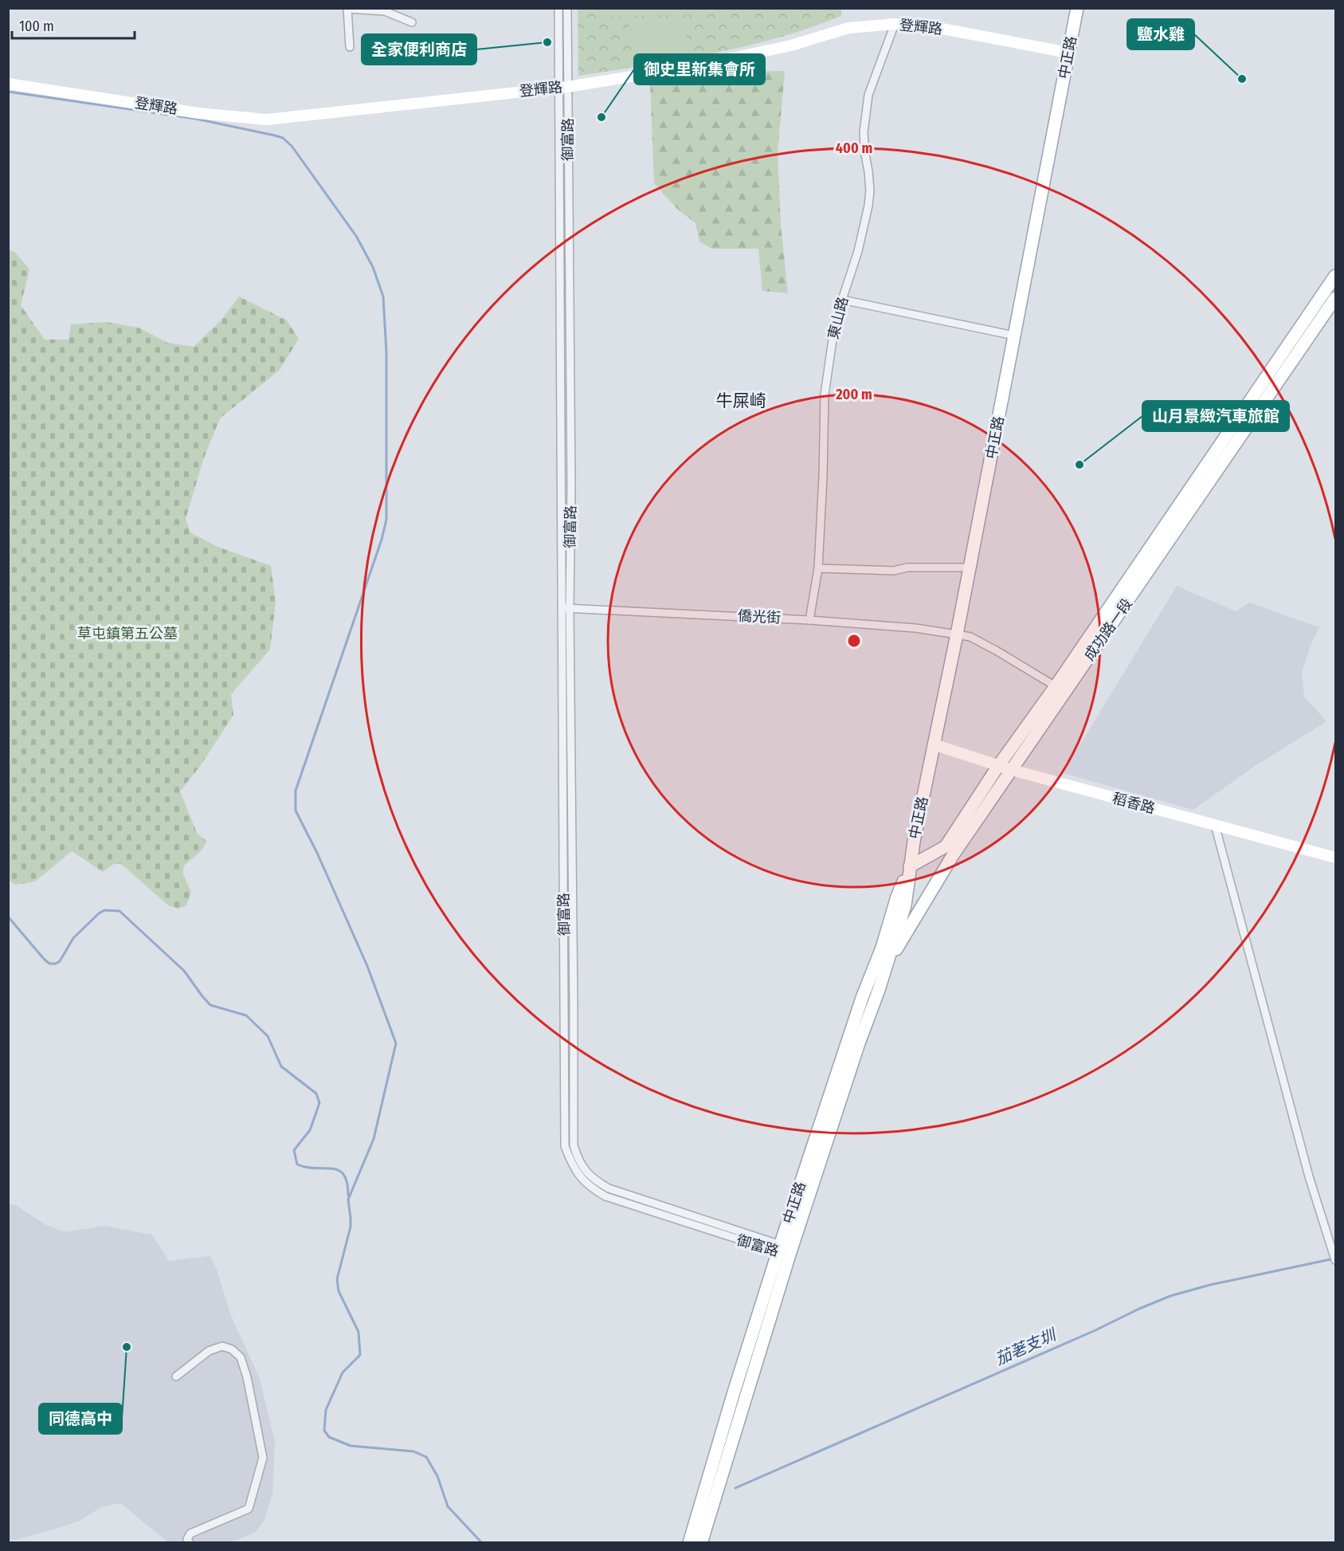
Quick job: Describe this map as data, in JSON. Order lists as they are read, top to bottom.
{
  "streets": {
    "main road": ["中正路", "成功路一段"],
    "street": [
      "登輝路",
      "御富路",
      "東山路",
      "僑光街",
      "稻香路"
    ]
  },
  "crossings": [
    ["登輝路", "中正路"],
    ["登輝路", "御富路"],
    ["登輝路", "東山路"],
    ["中正路", "御富路"],
    ["中正路", "僑光街"],
    ["中正路", "成功路一段"],
    ["中正路", "稻香路"],
    ["御富路", "僑光街"],
    ["東山路", "僑光街"],
    ["僑光街", "成功路一段"],
    ["成功路一段", "稻香路"]
  ],
  "districts": ["牛屎崎"],
  "water": ["茄荖支圳"],
  "parks": ["草屯鎮第五公墓"],
  "places": [
    "全家便利商店",
    "鹽水雞",
    "御史里新集會所",
    "山月景緻汽車旅館",
    "同德高中"
  ],
  "scale_bar": "100 m",
  "rings": ["400 m", "200 m"]
}
